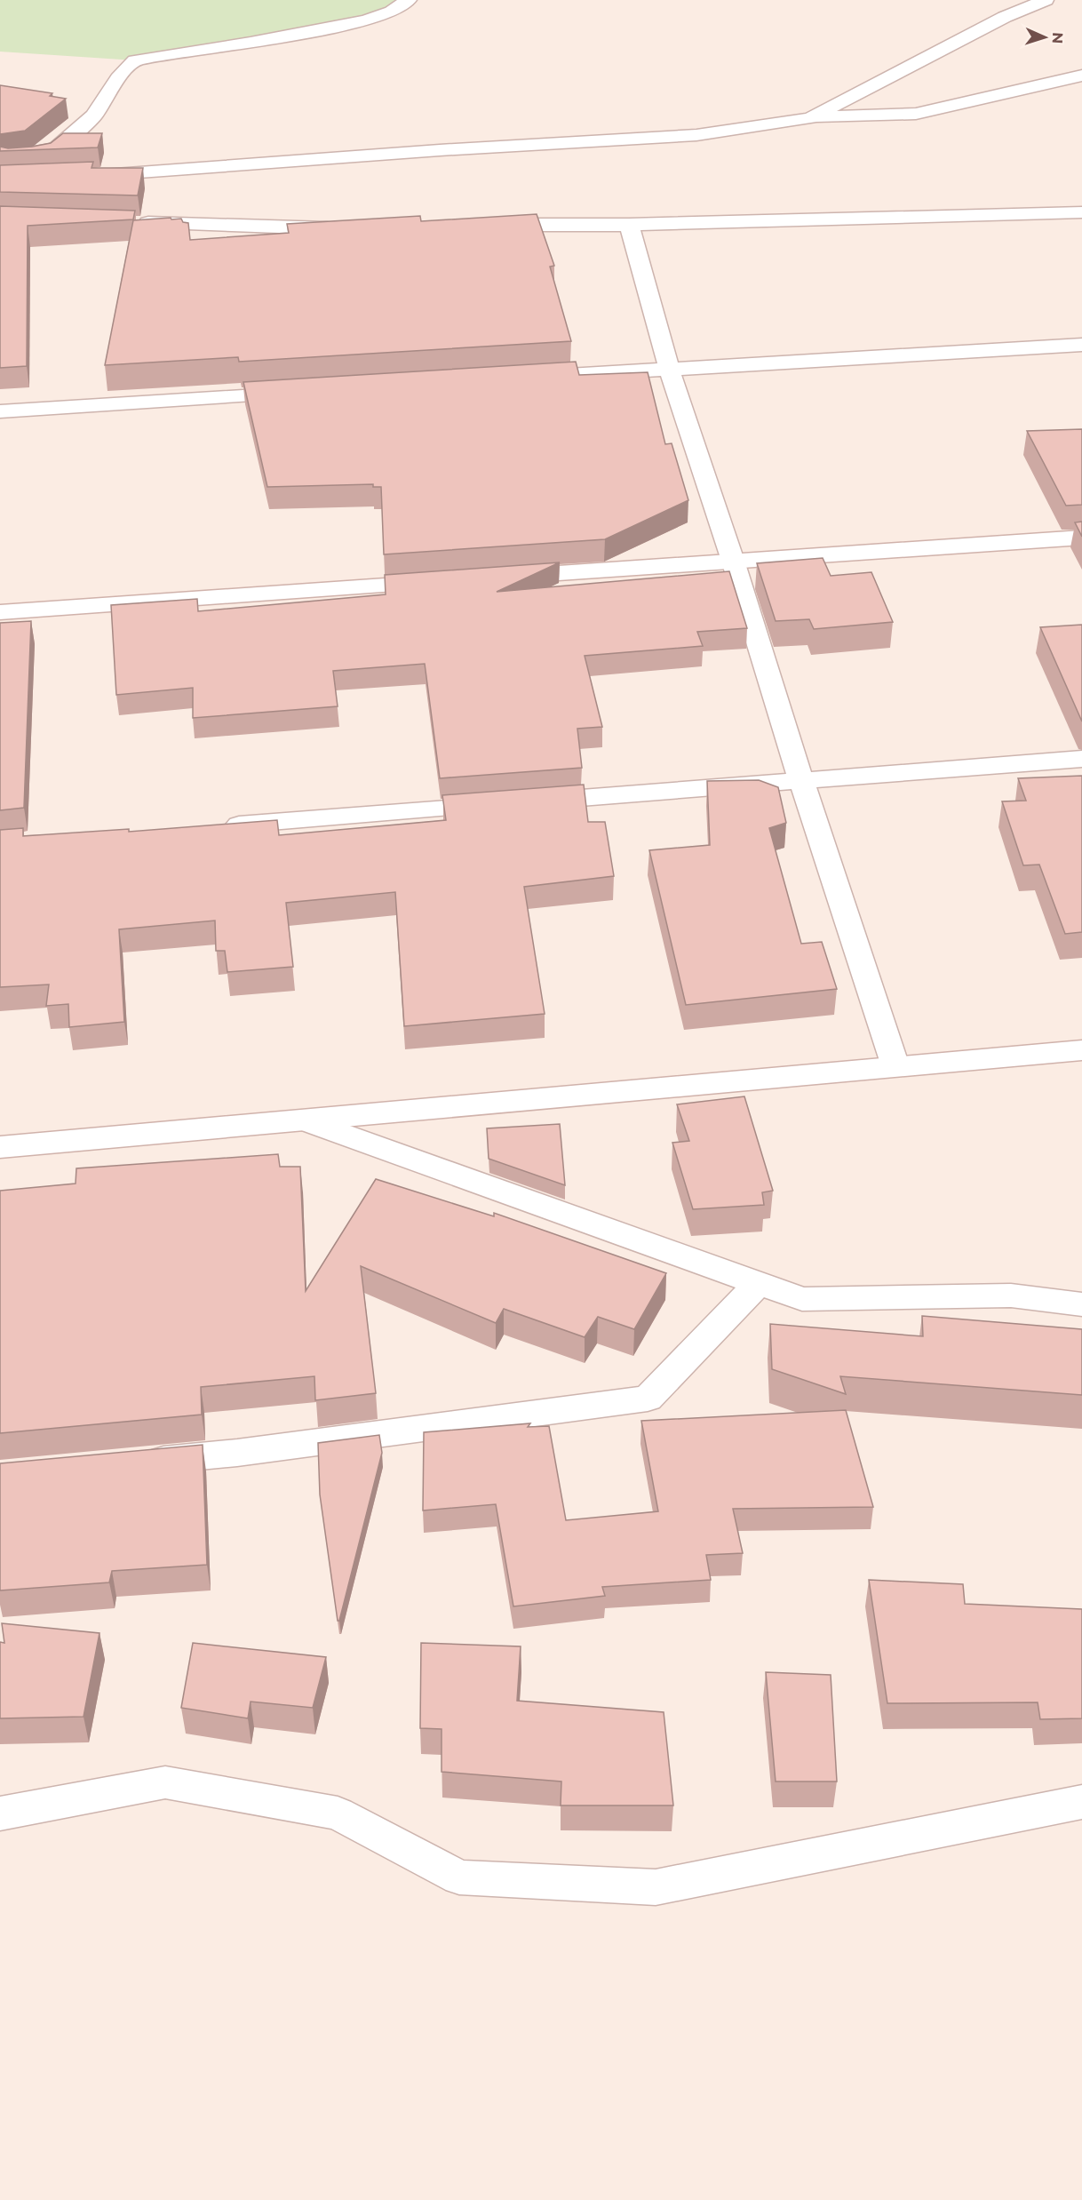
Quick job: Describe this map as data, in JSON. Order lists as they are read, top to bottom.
{
  "north": "right"
}
